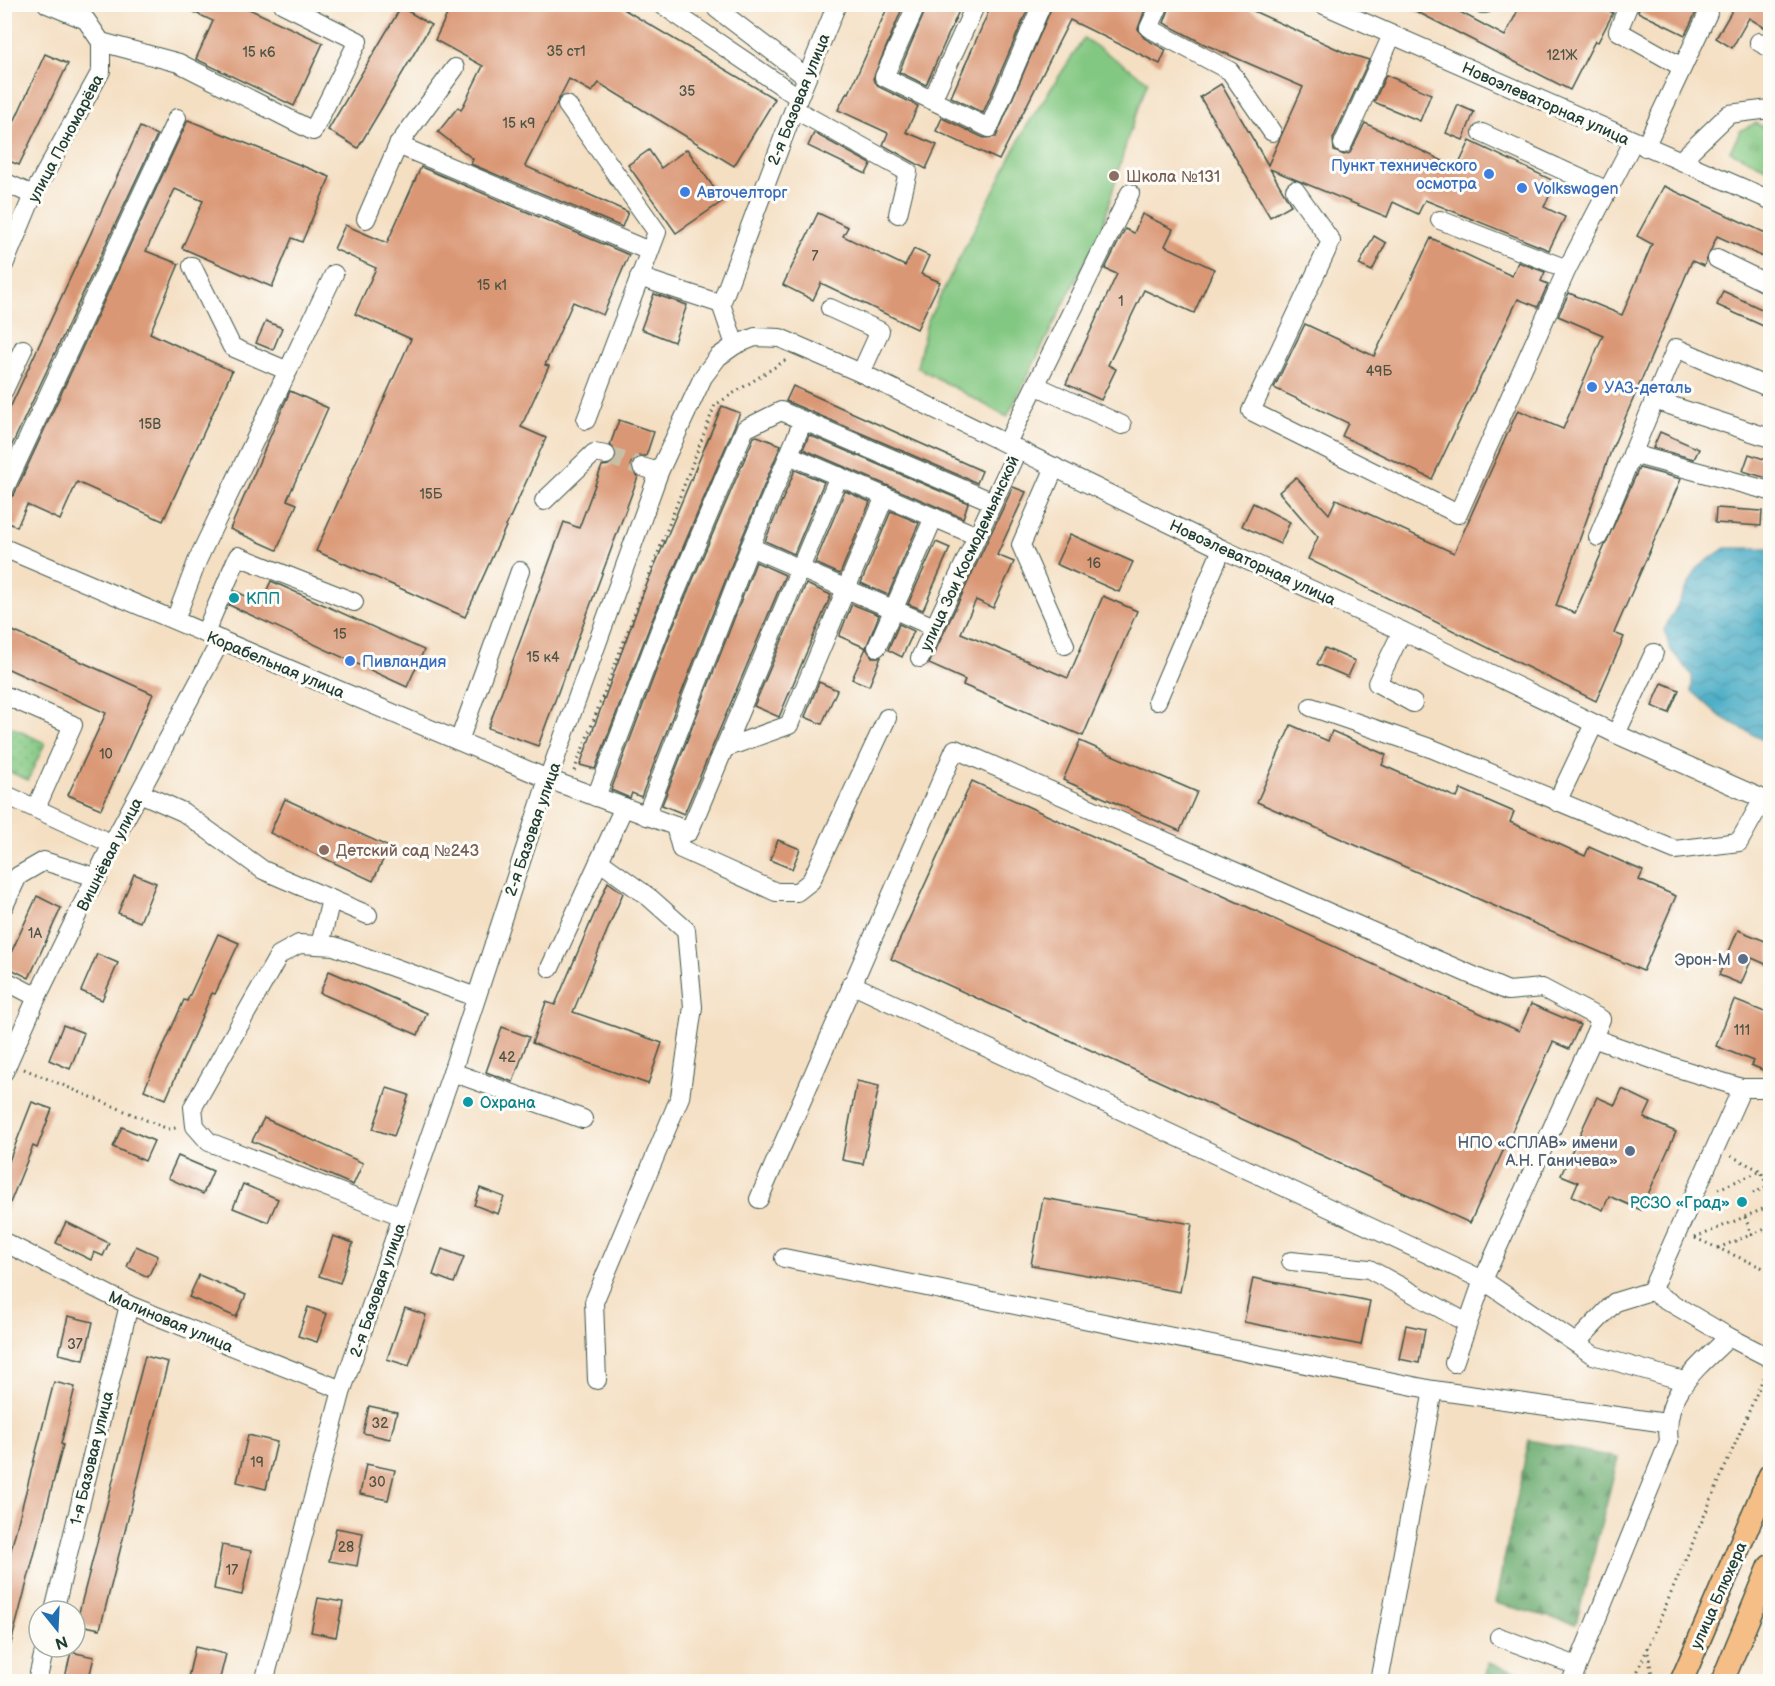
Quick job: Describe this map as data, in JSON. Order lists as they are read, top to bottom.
{
  "streets": {
    "main road": ["улица Блюхера"],
    "street": [
      "2-я Базовая улица",
      "Новоэлеваторная улица",
      "улица Пономарёва",
      "улица Зои Космодемьянской",
      "Корабельная улица",
      "Вишнёвая улица",
      "Малиновая улица",
      "1-я Базовая улица"
    ]
  },
  "crossings": [
    ["2-я Базовая улица", "Новоэлеваторная улица"],
    ["2-я Базовая улица", "Корабельная улица"],
    ["2-я Базовая улица", "Малиновая улица"],
    ["Новоэлеваторная улица", "улица Зои Космодемьянской"],
    ["Корабельная улица", "Вишнёвая улица"],
    ["Малиновая улица", "1-я Базовая улица"]
  ],
  "places": [
    "Пункт технического осмотра",
    "Школа №131",
    "Volkswagen",
    "Авточелторг",
    "УАЗ-деталь",
    "КПП",
    "Пивландия",
    "Детский сад №243",
    "Эрон-М",
    "Охрана",
    "НПО «СПЛАВ» имени А.Н. Ганичева»",
    "РСЗО «Град»"
  ],
  "house_numbers": [
    "35 ст1",
    "15 к6",
    "121Ж",
    "35",
    "15 к9",
    "7",
    "15 к1",
    "1",
    "49Б",
    "15В",
    "15Б",
    "16",
    "15",
    "15 к4",
    "10",
    "1А",
    "111",
    "42",
    "37",
    "32",
    "19",
    "30",
    "28",
    "17"
  ],
  "north": "bottom"
}
